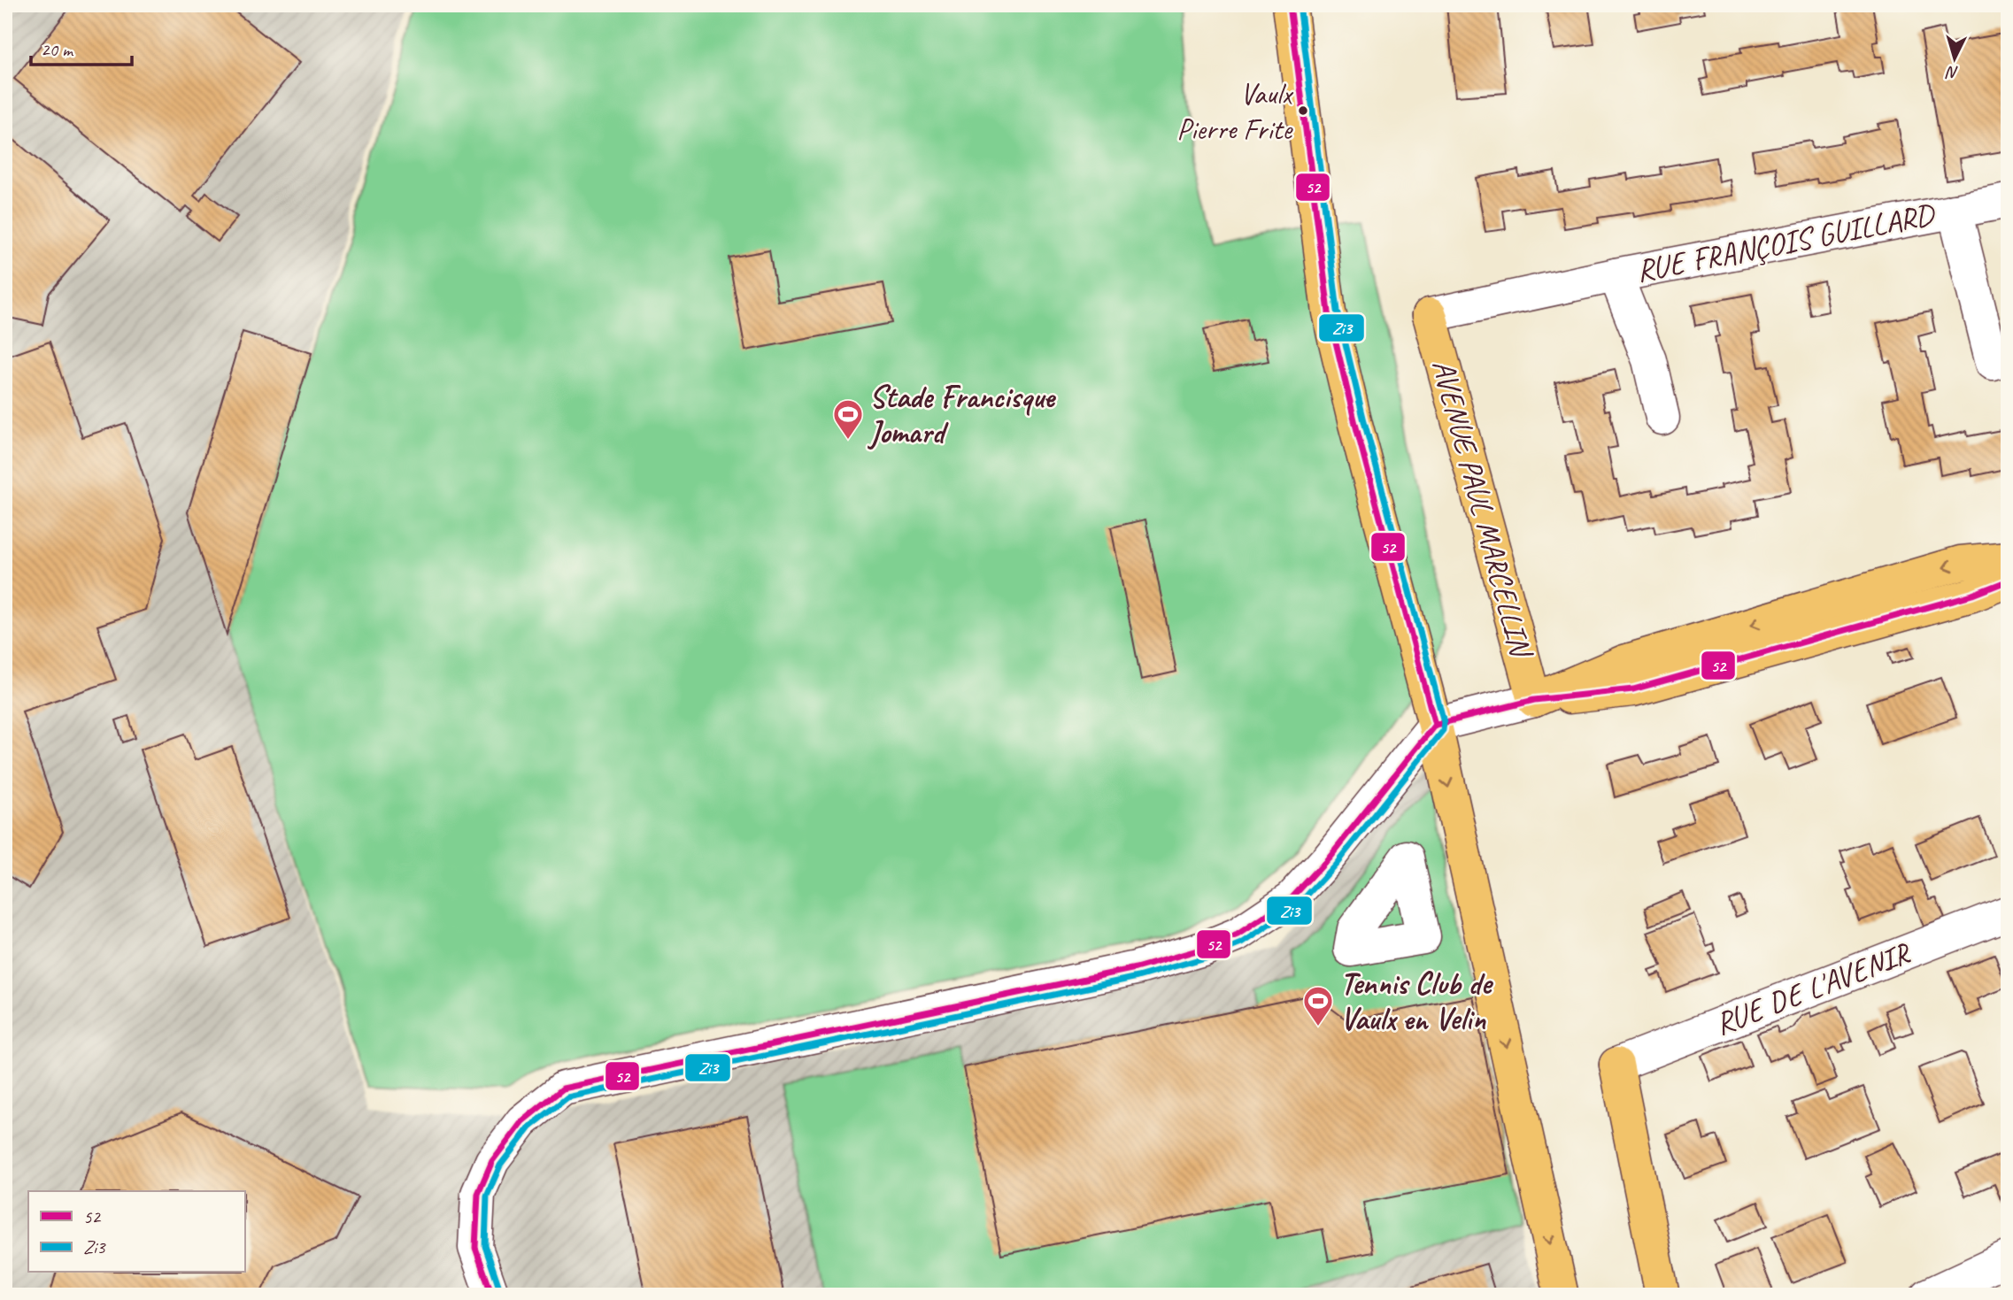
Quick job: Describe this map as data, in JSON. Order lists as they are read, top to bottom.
{
  "streets": {
    "main road": ["AVENUE PAUL MARCELLIN"],
    "street": ["RUE FRANÇOIS GUILLARD", "RUE DE L'AVENIR"]
  },
  "crossings": [
    ["RUE FRANÇOIS GUILLARD", "AVENUE PAUL MARCELLIN"]
  ],
  "places": {
    "other": ["Vaulx Pierre Frite"],
    "sports": ["Stade Francisque Jomard", "Tennis Club de Vaulx en Velin"]
  },
  "lines": ["transit line 52", "transit line Zi3"],
  "legend": ["52", "Zi3"],
  "scale_bar": "20 m",
  "north": "bottom"
}
